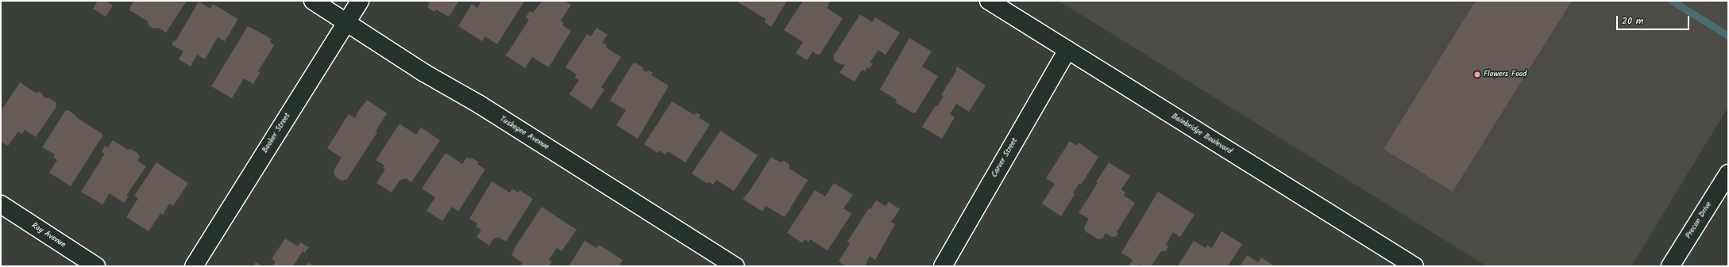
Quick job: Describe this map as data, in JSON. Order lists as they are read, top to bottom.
{
  "streets": {
    "street": [
      "Booker Street",
      "Tuskegee Avenue",
      "Bainbridge Boulevard",
      "Carver Street",
      "Precon Drive",
      "Ray Avenue"
    ]
  },
  "crossings": [
    ["Booker Street", "Tuskegee Avenue"],
    ["Bainbridge Boulevard", "Carver Street"]
  ],
  "places": ["Flowers Food"],
  "scale_bar": "20 m"
}
